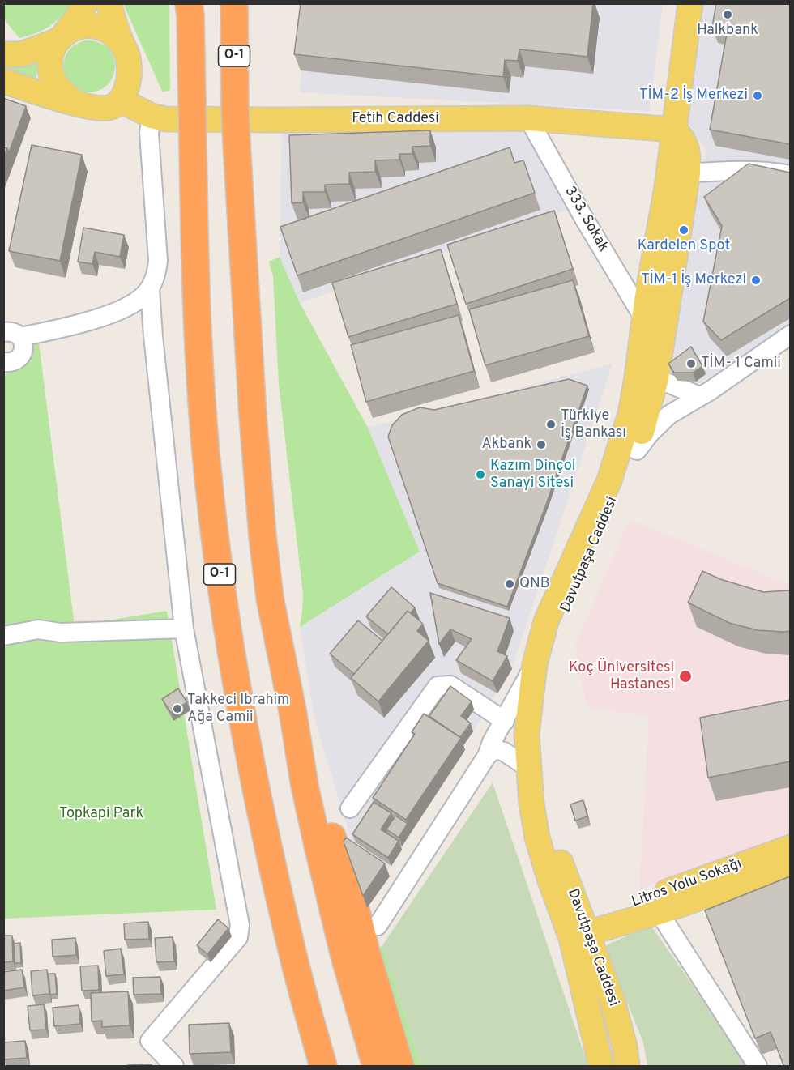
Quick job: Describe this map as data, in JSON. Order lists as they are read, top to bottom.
{
  "streets": {
    "highway": ["O-1"],
    "main road": ["Fetih Caddesi", "Davutpaşa Caddesi", "Litros Yolu Sokağı"],
    "street": ["333. Sokak"]
  },
  "crossings": [
    ["Fetih Caddesi", "333. Sokak"],
    ["Fetih Caddesi", "Davutpaşa Caddesi"],
    ["333. Sokak", "Davutpaşa Caddesi"],
    ["Davutpaşa Caddesi", "Litros Yolu Sokağı"]
  ],
  "parks": ["Topkapi Park"],
  "places": [
    "Halkbank",
    "TİM-2 İş Merkezi",
    "Kardelen Spot",
    "TİM-1 İş Merkezi",
    "TİM- 1 Camii",
    "Türkiye İş Bankası",
    "Akbank",
    "Kazım Dinçol Sanayi Sitesi",
    "QNB",
    "Koç Üniversitesi Hastanesi",
    "Takkeci Ibrahim Ağa Camii"
  ]
}
